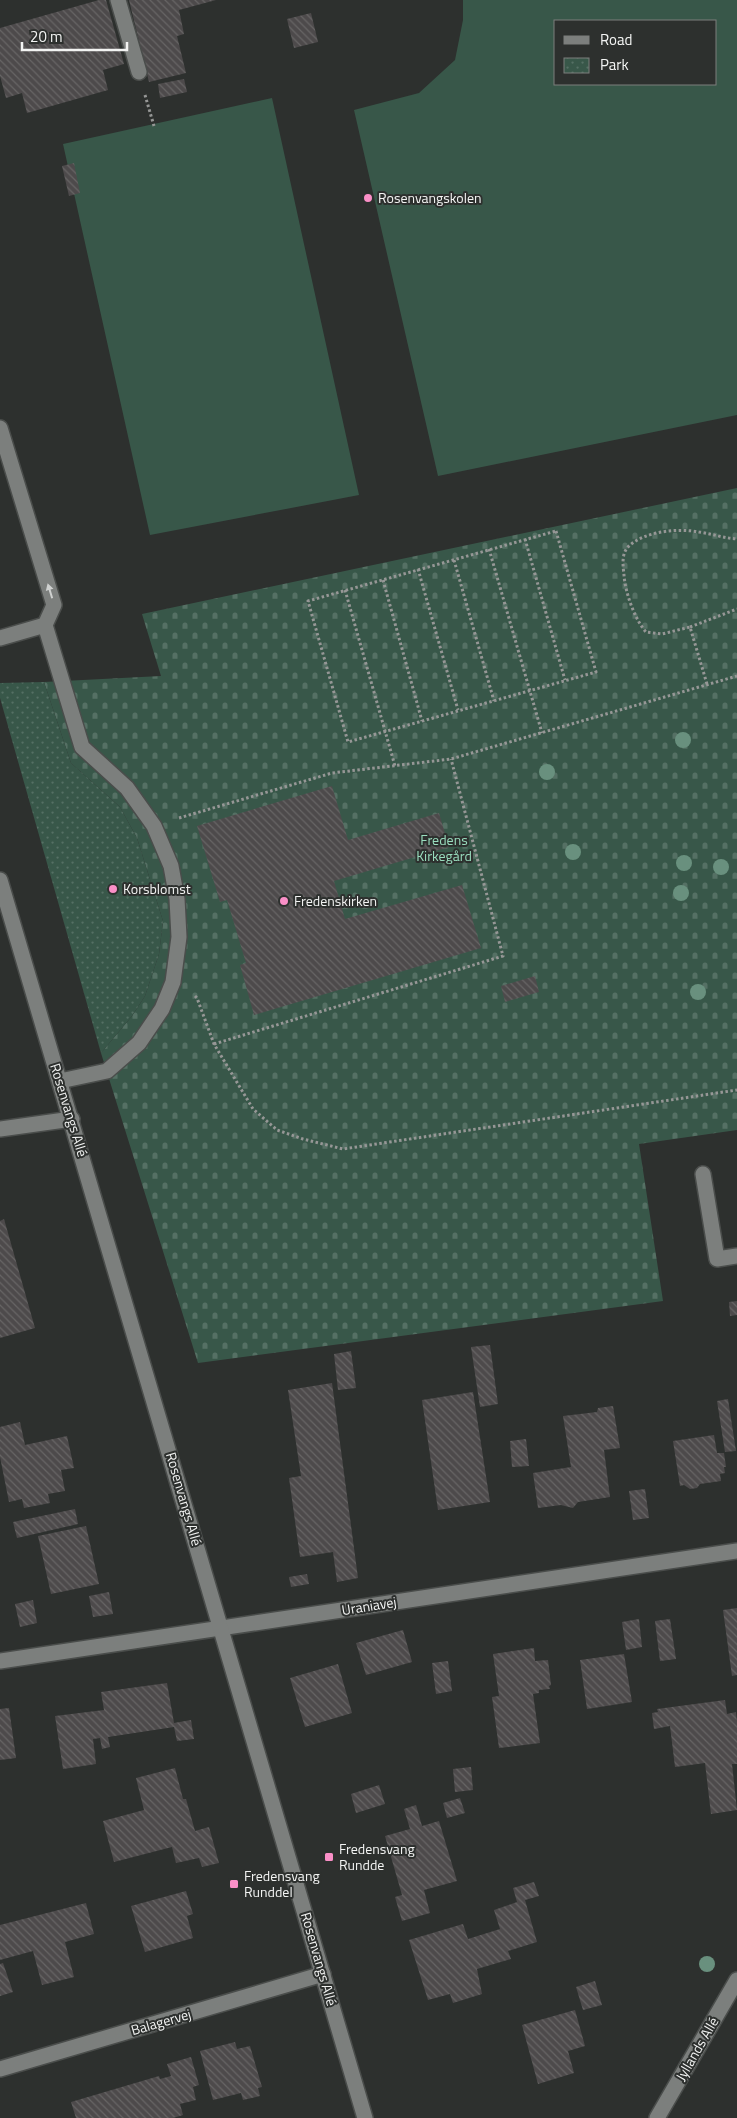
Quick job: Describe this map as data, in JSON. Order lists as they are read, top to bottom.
{
  "streets": {
    "street": [
      "Rosenvangs Allé",
      "Uraniavej",
      "Balagervej",
      "Jyllands Allé"
    ]
  },
  "crossings": [
    ["Rosenvangs Allé", "Uraniavej"],
    ["Rosenvangs Allé", "Balagervej"]
  ],
  "parks": ["Fredens Kirkegård"],
  "places": {
    "other": ["Rosenvangskolen", "Korsblomst", "Fredenskirken"],
    "transit": ["Fredensvang Rundde", "Fredensvang Runddel"]
  },
  "legend": ["Road", "Park"],
  "scale_bar": "20 m"
}
